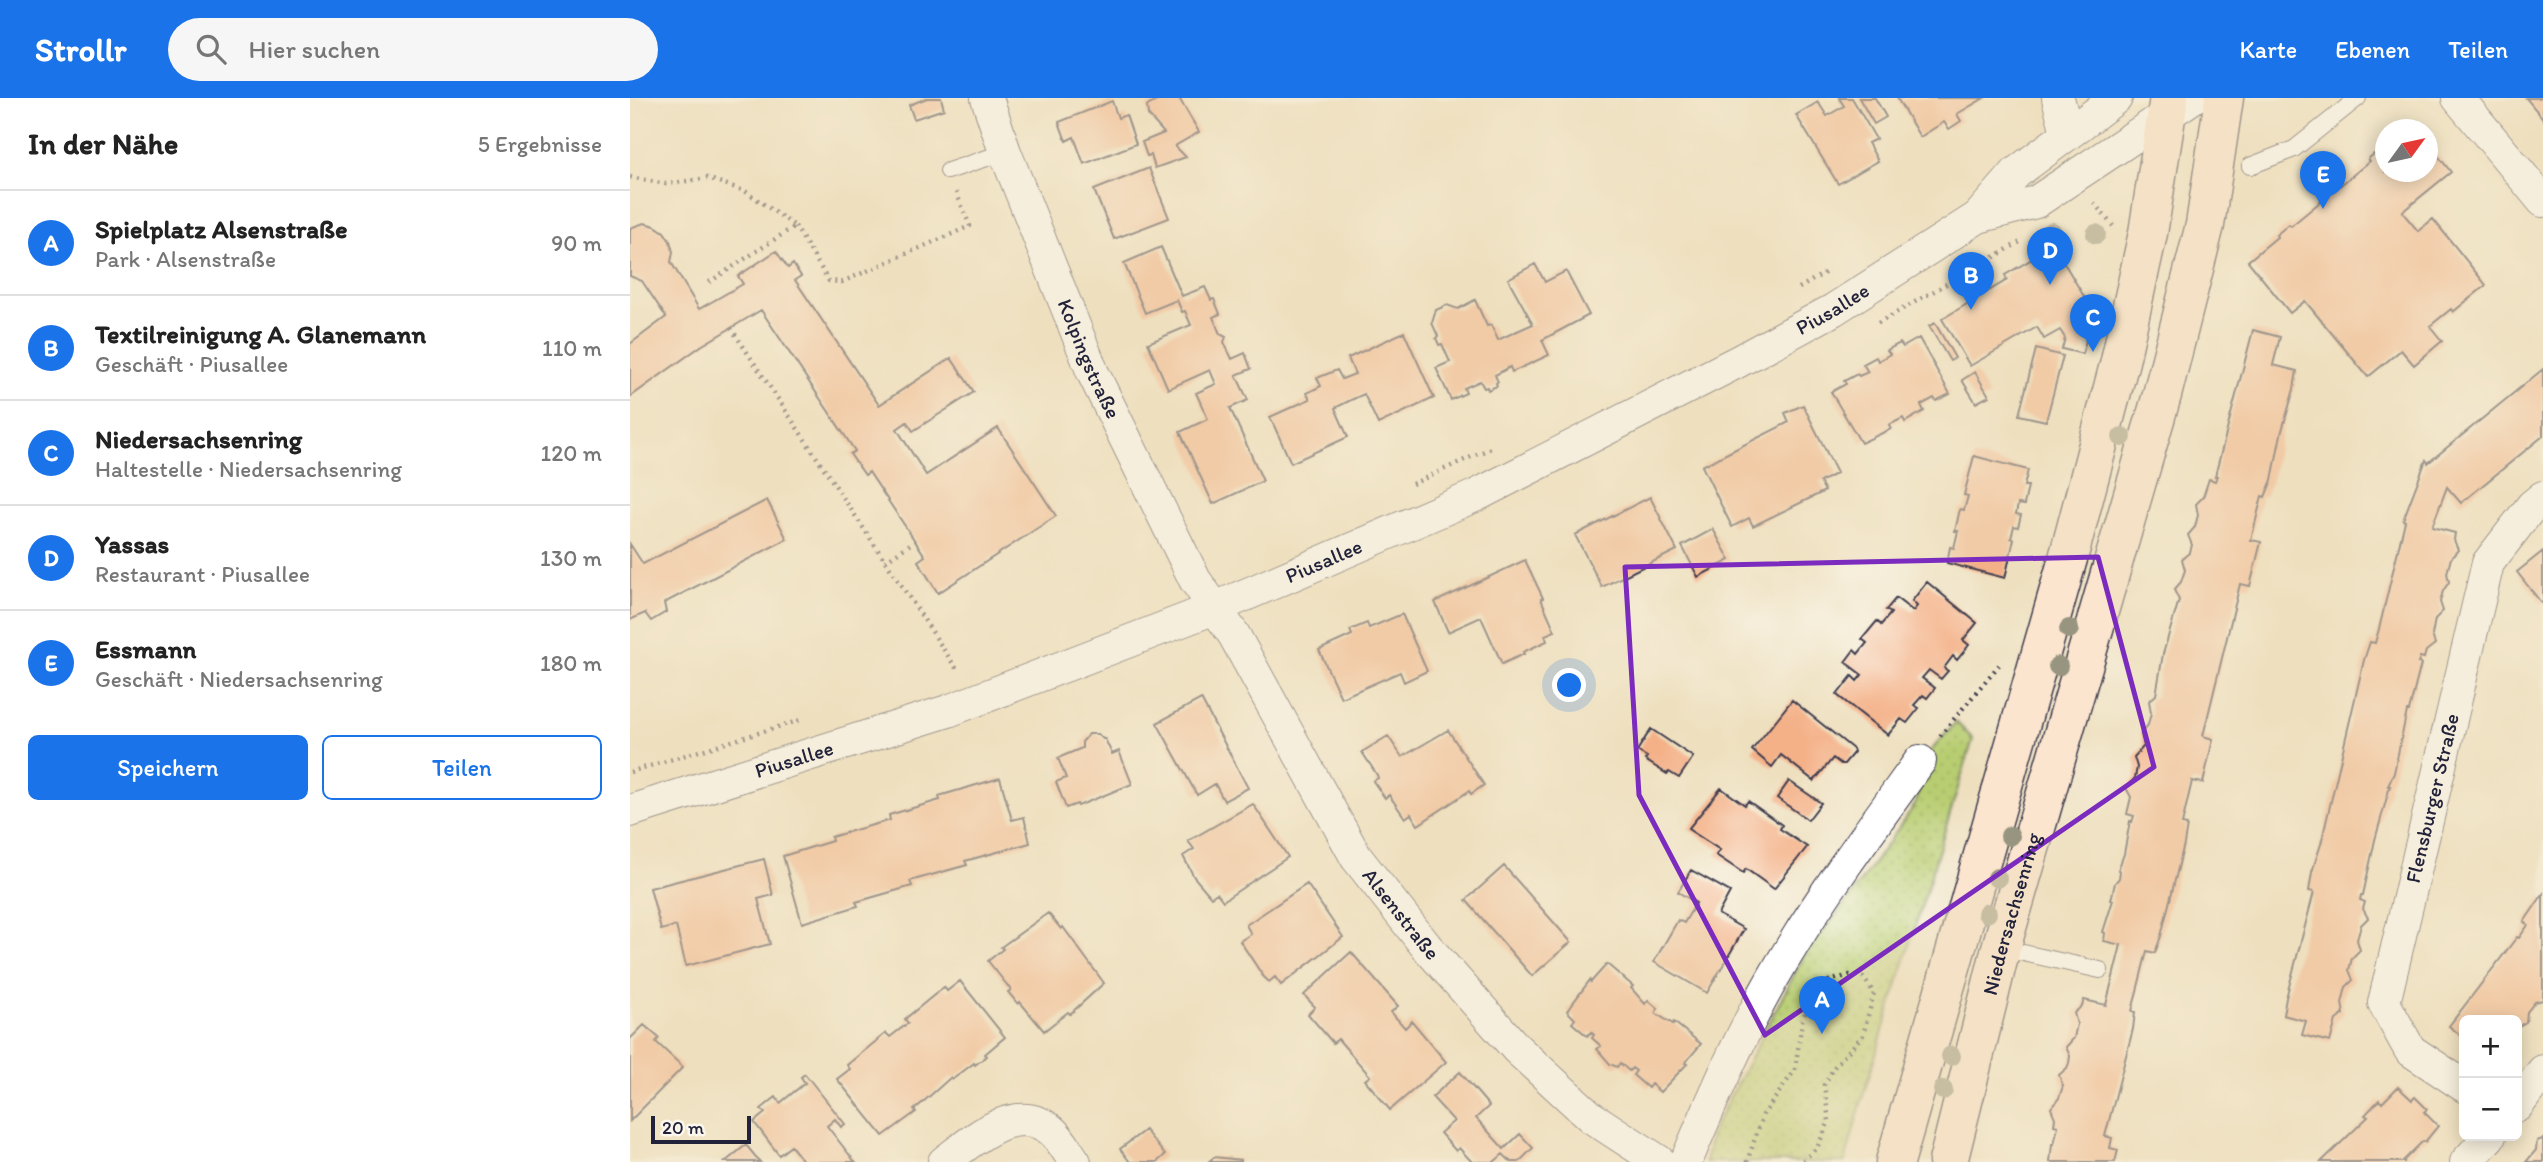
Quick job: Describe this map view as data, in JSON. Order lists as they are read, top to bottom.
{
  "streets": {
    "main road": ["Niedersachsenring"],
    "street": [
      "Piusallee",
      "Kolpingstraße",
      "Flensburger Straße",
      "Alsenstraße"
    ]
  },
  "crossings": [
    ["Piusallee", "Kolpingstraße"],
    ["Piusallee", "Alsenstraße"],
    ["Kolpingstraße", "Alsenstraße"]
  ],
  "scale_bar": "20 m",
  "north": "top right",
  "page": {
    "header": "Strollr",
    "search": "Hier suchen",
    "nav": ["Karte", "Ebenen", "Teilen"],
    "heading": ["In der Nähe", "5 Ergebnisse"],
    "pins": [
      "E",
      "D",
      "B",
      "C",
      "A"
    ],
    "list": [
      {
        "mark": "A",
        "name": "Spielplatz Alsenstraße",
        "note": "Park · Alsenstraße",
        "value": "90 m"
      },
      {
        "mark": "B",
        "name": "Textilreinigung A. Glanemann",
        "note": "Geschäft · Piusallee",
        "value": "110 m"
      },
      {
        "mark": "C",
        "name": "Niedersachsenring",
        "note": "Haltestelle · Niedersachsenring",
        "value": "120 m"
      },
      {
        "mark": "D",
        "name": "Yassas",
        "note": "Restaurant · Piusallee",
        "value": "130 m"
      },
      {
        "mark": "E",
        "name": "Essmann",
        "note": "Geschäft · Niedersachsenring",
        "value": "180 m"
      }
    ],
    "buttons": ["Speichern", "Teilen"],
    "map_buttons": ["+", "−"],
    "scale": "20 m"
  }
}
